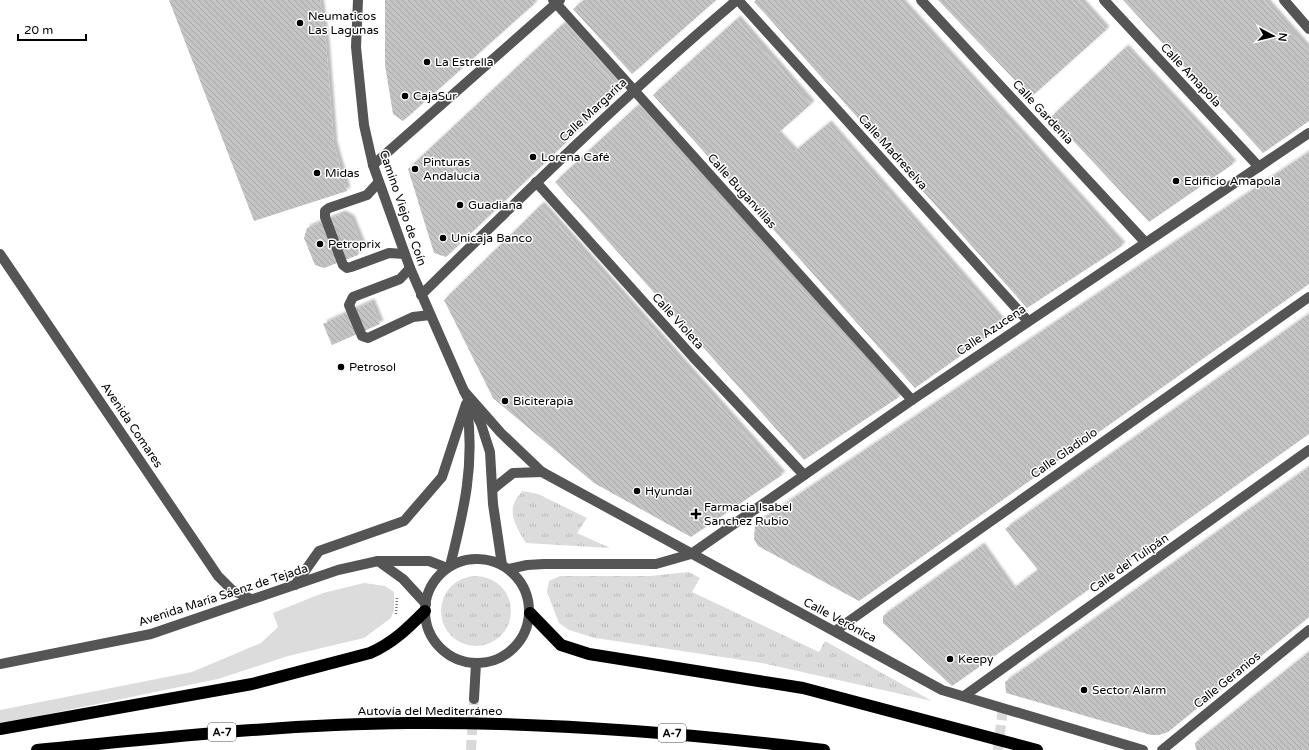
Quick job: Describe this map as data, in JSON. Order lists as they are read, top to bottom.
{
  "streets": {
    "highway": ["Autovía del Mediterráneo", "A-7"],
    "street": [
      "Calle Amapola",
      "Calle Margarita",
      "Calle Gardenia",
      "Calle Madreselva",
      "Calle Buganvillas",
      "Camino Viejo de Coín",
      "Calle Violeta",
      "Calle Azucena",
      "Avenida Comares",
      "Calle Gladiolo",
      "Calle del Tulipán",
      "Avenida María Sáenz de Tejada",
      "Calle Verónica",
      "Calle Geranios"
    ]
  },
  "crossings": [
    ["Calle Amapola", "Calle Azucena"],
    ["Calle Margarita", "Calle Madreselva"],
    ["Calle Margarita", "Calle Buganvillas"],
    ["Calle Margarita", "Camino Viejo de Coín"],
    ["Calle Margarita", "Calle Violeta"],
    ["Calle Gardenia", "Calle Azucena"],
    ["Calle Madreselva", "Calle Azucena"],
    ["Calle Buganvillas", "Calle Azucena"],
    ["Camino Viejo de Coín", "Calle Azucena"],
    ["Camino Viejo de Coín", "Avenida María Sáenz de Tejada"],
    ["Camino Viejo de Coín", "Calle Verónica"],
    ["Calle Violeta", "Calle Azucena"],
    ["Calle Azucena", "Avenida María Sáenz de Tejada"],
    ["Calle Azucena", "Calle Verónica"],
    ["Avenida Comares", "Avenida María Sáenz de Tejada"],
    ["Calle Gladiolo", "Calle Verónica"],
    ["Calle del Tulipán", "Calle Verónica"]
  ],
  "places": {
    "other": [
      "Neumaticos Las Lagunas",
      "La Estrella",
      "CajaSur",
      "Lorena Café",
      "Pinturas Andalucia",
      "Midas",
      "Edificio Amapola",
      "Guadiana",
      "Unicaja Banco",
      "Petroprix",
      "Petrosol",
      "Biciterapia",
      "Hyundai",
      "Keepy",
      "Sector Alarm"
    ],
    "health": ["Farmacia Isabel Sanchez Rubio"]
  },
  "scale_bar": "20 m",
  "north": "right"
}
